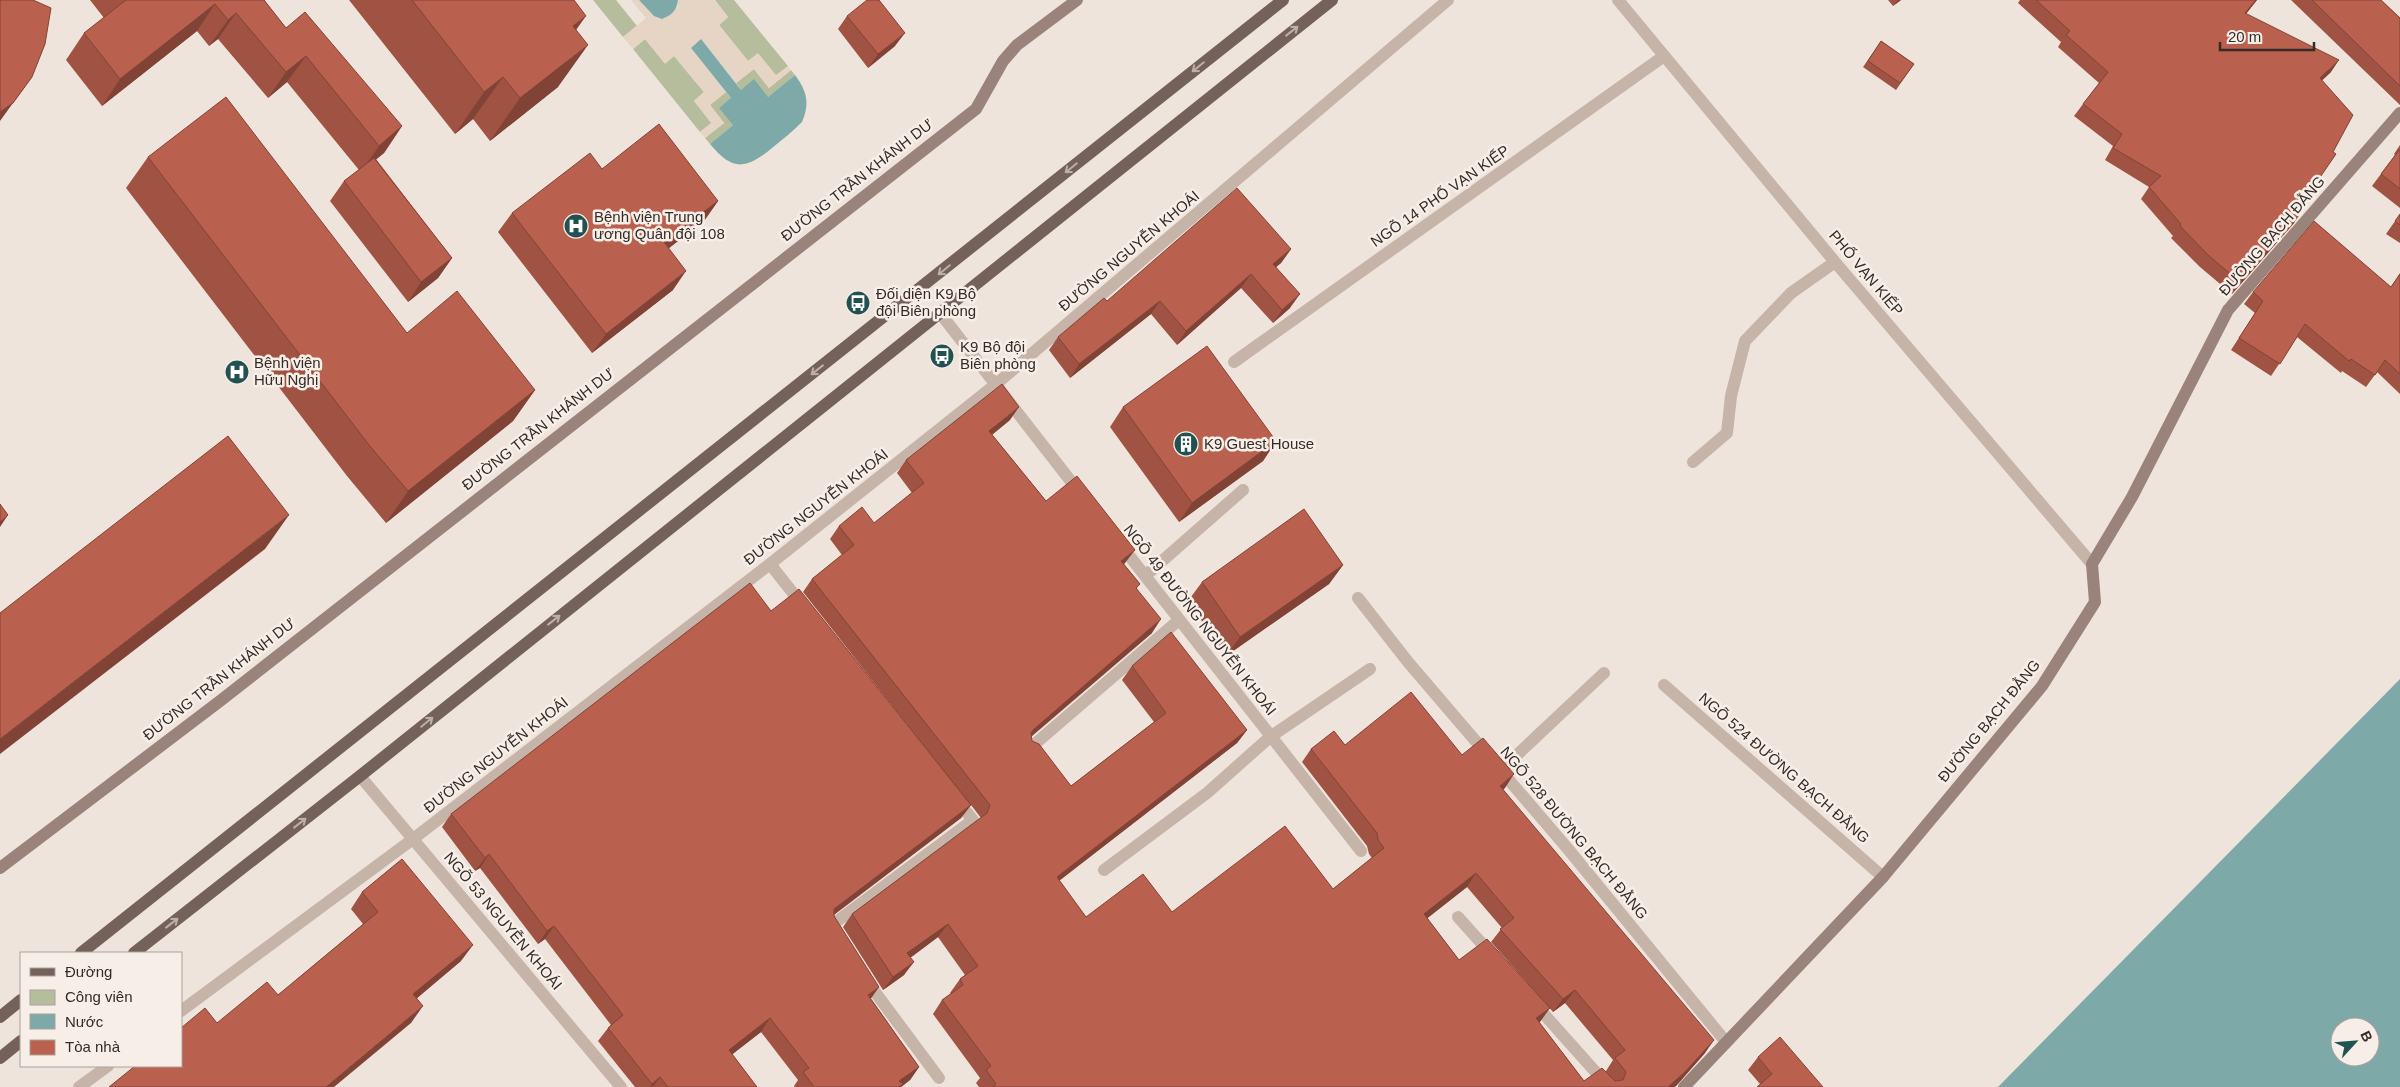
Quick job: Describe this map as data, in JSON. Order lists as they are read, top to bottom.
{
  "streets": {
    "main road": ["ĐƯỜNG TRẦN KHÁNH DƯ", "ĐƯỜNG BẠCH ĐẰNG"],
    "street": [
      "NGÕ 14 PHỐ VẠN KIẾP",
      "ĐƯỜNG NGUYỄN KHOÁI",
      "PHỐ VẠN KIẾP",
      "NGÕ 49 ĐƯỜNG NGUYỄN KHOÁI",
      "NGÕ 524 ĐƯỜNG BẠCH ĐẰNG",
      "NGÕ 528 ĐƯỜNG BẠCH ĐẰNG",
      "NGÕ 53 NGUYỄN KHOÁI"
    ]
  },
  "crossings": [
    ["NGÕ 14 PHỐ VẠN KIẾP", "PHỐ VẠN KIẾP"],
    ["ĐƯỜNG BẠCH ĐẰNG", "PHỐ VẠN KIẾP"],
    ["ĐƯỜNG BẠCH ĐẰNG", "NGÕ 524 ĐƯỜNG BẠCH ĐẰNG"],
    ["ĐƯỜNG BẠCH ĐẰNG", "NGÕ 528 ĐƯỜNG BẠCH ĐẰNG"],
    ["ĐƯỜNG NGUYỄN KHOÁI", "NGÕ 53 NGUYỄN KHOÁI"]
  ],
  "places": {
    "hospital": ["Bệnh viện Trung ương Quân đội 108", "Bệnh viện Hữu Nghị"],
    "bus stop": ["Đối diện K9 Bộ đội Biên phòng", "K9 Bộ đội Biên phòng"],
    "building": ["K9 Guest House"]
  },
  "legend": [
    "Đường",
    "Công viên",
    "Nước",
    "Tòa nhà"
  ],
  "scale_bar": "20 m",
  "north": "top right"
}
